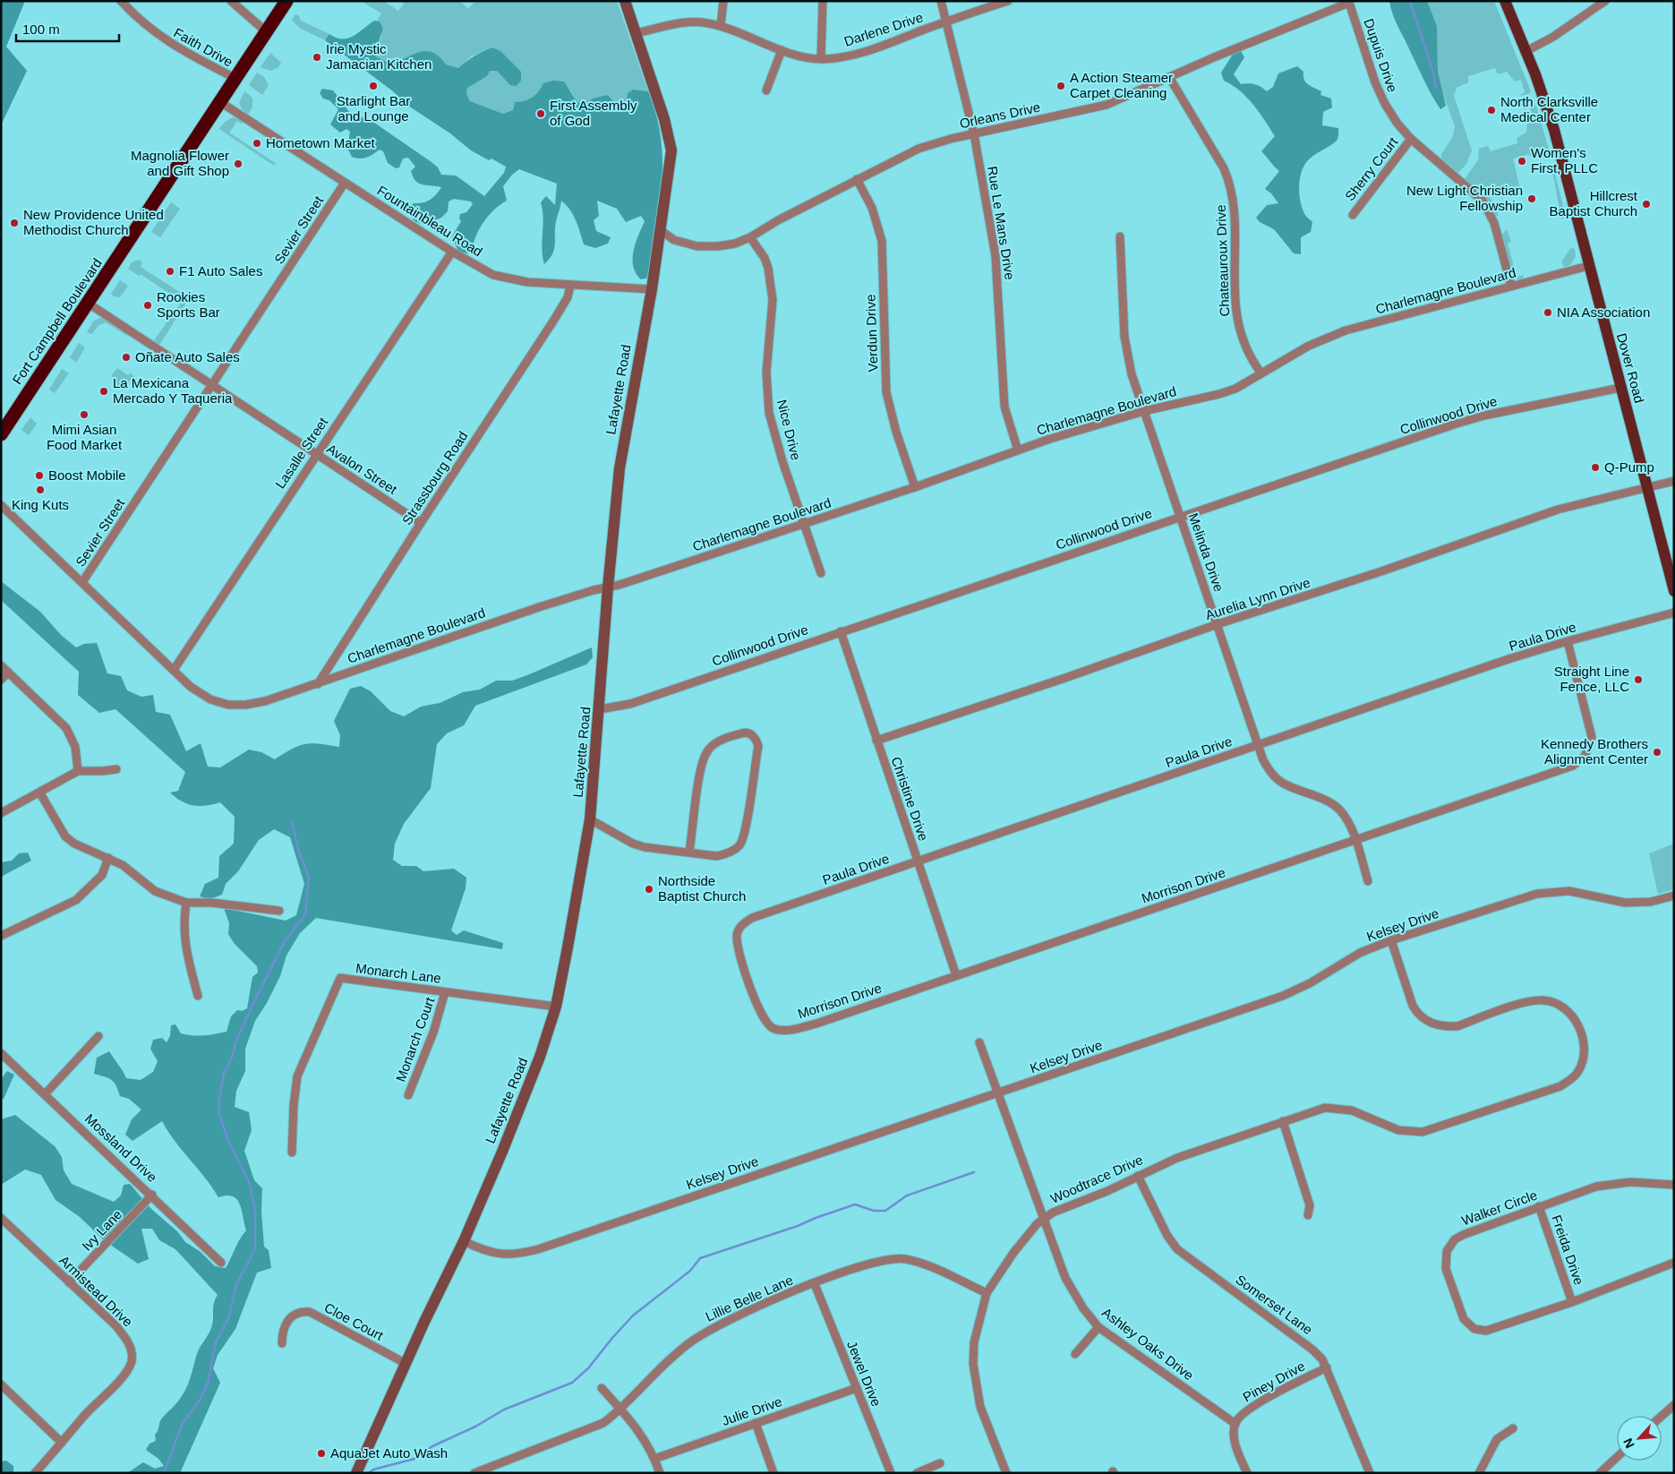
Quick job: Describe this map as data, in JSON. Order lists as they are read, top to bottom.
{
  "streets": {
    "highway": ["Fort Campbell Boulevard"],
    "main road": ["Dover Road", "Lafayette Road"],
    "street": [
      "Darlene Drive",
      "Faith Drive",
      "Dupuis Drive",
      "Orleans Drive",
      "Sherry Court",
      "Fountainbleau Road",
      "Rue Le Mans Drive",
      "Sevier Street",
      "Chateauroux Drive",
      "Charlemagne Boulevard",
      "Verdun Drive",
      "Collinwood Drive",
      "Nice Drive",
      "Lasalle Street",
      "Avalon Street",
      "Strassbourg Road",
      "Melinda Drive",
      "Aurelia Lynn Drive",
      "Paula Drive",
      "Christine Drive",
      "Morrison Drive",
      "Kelsey Drive",
      "Monarch Lane",
      "Monarch Court",
      "Mossland Drive",
      "Woodtrace Drive",
      "Walker Circle",
      "Ivy Lane",
      "Freida Drive",
      "Armistead Drive",
      "Lillie Belle Lane",
      "Somerset Lane",
      "Cloe Court",
      "Ashley Oaks Drive",
      "Jewel Drive",
      "Piney Drive",
      "Julie Drive"
    ]
  },
  "crossings": [
    ["Darlene Drive", "Rue Le Mans Drive"],
    ["Darlene Drive", "Lafayette Road"],
    ["Faith Drive", "Fort Campbell Boulevard"],
    ["Dupuis Drive", "Orleans Drive"],
    ["Dupuis Drive", "Sherry Court"],
    ["Dupuis Drive", "Charlemagne Boulevard"],
    ["Orleans Drive", "Rue Le Mans Drive"],
    ["Orleans Drive", "Chateauroux Drive"],
    ["Orleans Drive", "Verdun Drive"],
    ["Orleans Drive", "Lafayette Road"],
    ["Orleans Drive", "Nice Drive"],
    ["Fountainbleau Road", "Sevier Street"],
    ["Fountainbleau Road", "Fort Campbell Boulevard"],
    ["Fountainbleau Road", "Lafayette Road"],
    ["Fountainbleau Road", "Lasalle Street"],
    ["Fountainbleau Road", "Strassbourg Road"],
    ["Rue Le Mans Drive", "Charlemagne Boulevard"],
    ["Sevier Street", "Charlemagne Boulevard"],
    ["Sevier Street", "Avalon Street"],
    ["Chateauroux Drive", "Charlemagne Boulevard"],
    ["Charlemagne Boulevard", "Verdun Drive"],
    ["Charlemagne Boulevard", "Dover Road"],
    ["Charlemagne Boulevard", "Lafayette Road"],
    ["Charlemagne Boulevard", "Nice Drive"],
    ["Charlemagne Boulevard", "Lasalle Street"],
    ["Charlemagne Boulevard", "Strassbourg Road"],
    ["Charlemagne Boulevard", "Melinda Drive"],
    ["Fort Campbell Boulevard", "Avalon Street"],
    ["Dover Road", "Collinwood Drive"],
    ["Dover Road", "Aurelia Lynn Drive"],
    ["Lafayette Road", "Collinwood Drive"],
    ["Lafayette Road", "Kelsey Drive"],
    ["Lafayette Road", "Monarch Lane"],
    ["Lafayette Road", "Cloe Court"],
    ["Collinwood Drive", "Melinda Drive"],
    ["Collinwood Drive", "Christine Drive"],
    ["Lasalle Street", "Avalon Street"],
    ["Avalon Street", "Strassbourg Road"],
    ["Melinda Drive", "Aurelia Lynn Drive"],
    ["Melinda Drive", "Paula Drive"],
    ["Melinda Drive", "Morrison Drive"],
    ["Aurelia Lynn Drive", "Christine Drive"],
    ["Paula Drive", "Christine Drive"],
    ["Paula Drive", "Morrison Drive"],
    ["Christine Drive", "Morrison Drive"],
    ["Kelsey Drive", "Woodtrace Drive"],
    ["Kelsey Drive", "Ashley Oaks Drive"],
    ["Monarch Lane", "Monarch Court"],
    ["Mossland Drive", "Ivy Lane"],
    ["Woodtrace Drive", "Lillie Belle Lane"],
    ["Woodtrace Drive", "Somerset Lane"],
    ["Woodtrace Drive", "Ashley Oaks Drive"],
    ["Walker Circle", "Freida Drive"],
    ["Ivy Lane", "Armistead Drive"],
    ["Lillie Belle Lane", "Jewel Drive"],
    ["Somerset Lane", "Piney Drive"],
    ["Ashley Oaks Drive", "Piney Drive"],
    ["Jewel Drive", "Julie Drive"]
  ],
  "places": [
    "Irie Mystic Jamacian Kitchen",
    "Starlight Bar and Lounge",
    "A Action Steamer Carpet Cleaning",
    "North Clarksville Medical Center",
    "First Assembly of God",
    "Hometown Market",
    "Women's First, PLLC",
    "Magnolia Flower and Gift Shop",
    "New Light Christian Fellowship",
    "Hillcrest Baptist Church",
    "New Providence United Methodist Church",
    "F1 Auto Sales",
    "Rookies Sports Bar",
    "NIA Association",
    "Oñate Auto Sales",
    "La Mexicana Mercado Y Taqueria",
    "Mimi Asian Food Market",
    "Q-Pump",
    "Boost Mobile",
    "King Kuts",
    "Straight Line Fence, LLC",
    "Kennedy Brothers Alignment Center",
    "Northside Baptist Church",
    "AquaJet Auto Wash"
  ],
  "scale_bar": "100 m",
  "north": "bottom left"
}
